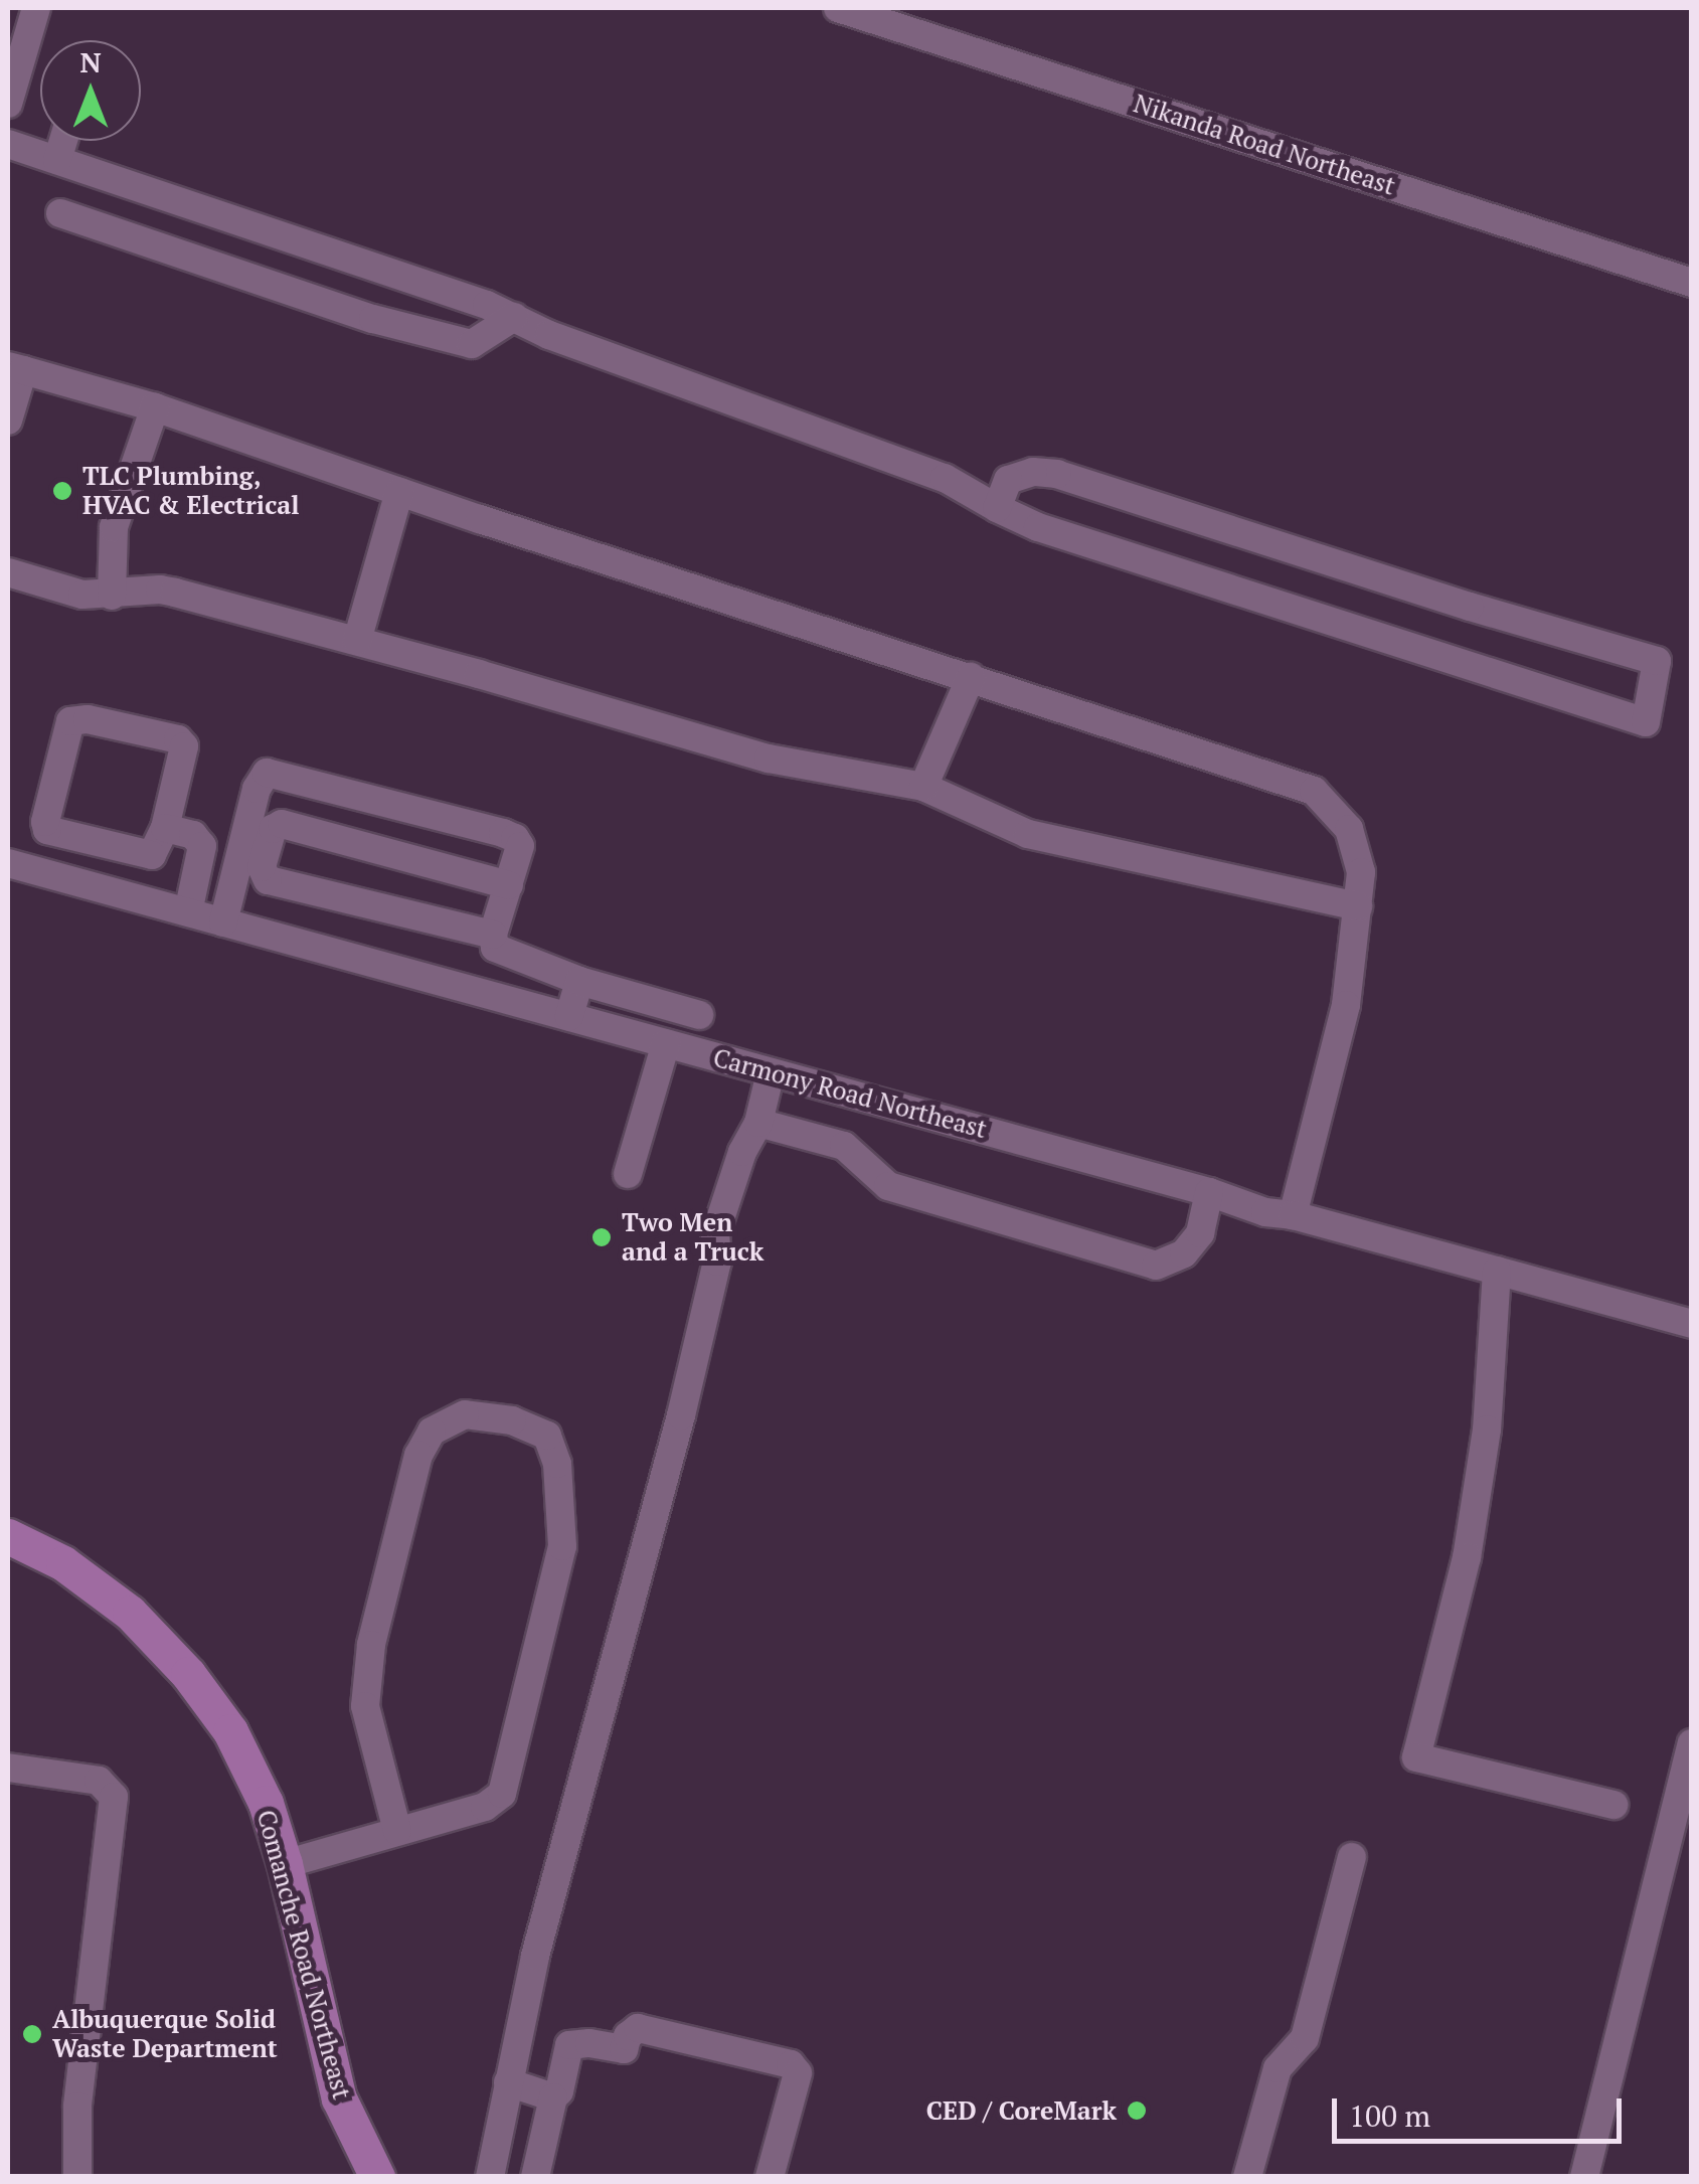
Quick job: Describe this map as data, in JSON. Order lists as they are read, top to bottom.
{
  "streets": {
    "main road": ["Comanche Road Northeast"],
    "street": ["Nikanda Road Northeast", "Carmony Road Northeast"]
  },
  "places": [
    "TLC Plumbing, HVAC & Electrical",
    "Two Men and a Truck",
    "Albuquerque Solid Waste Department",
    "CED / CoreMark"
  ],
  "scale_bar": "100 m",
  "north": "top"
}
